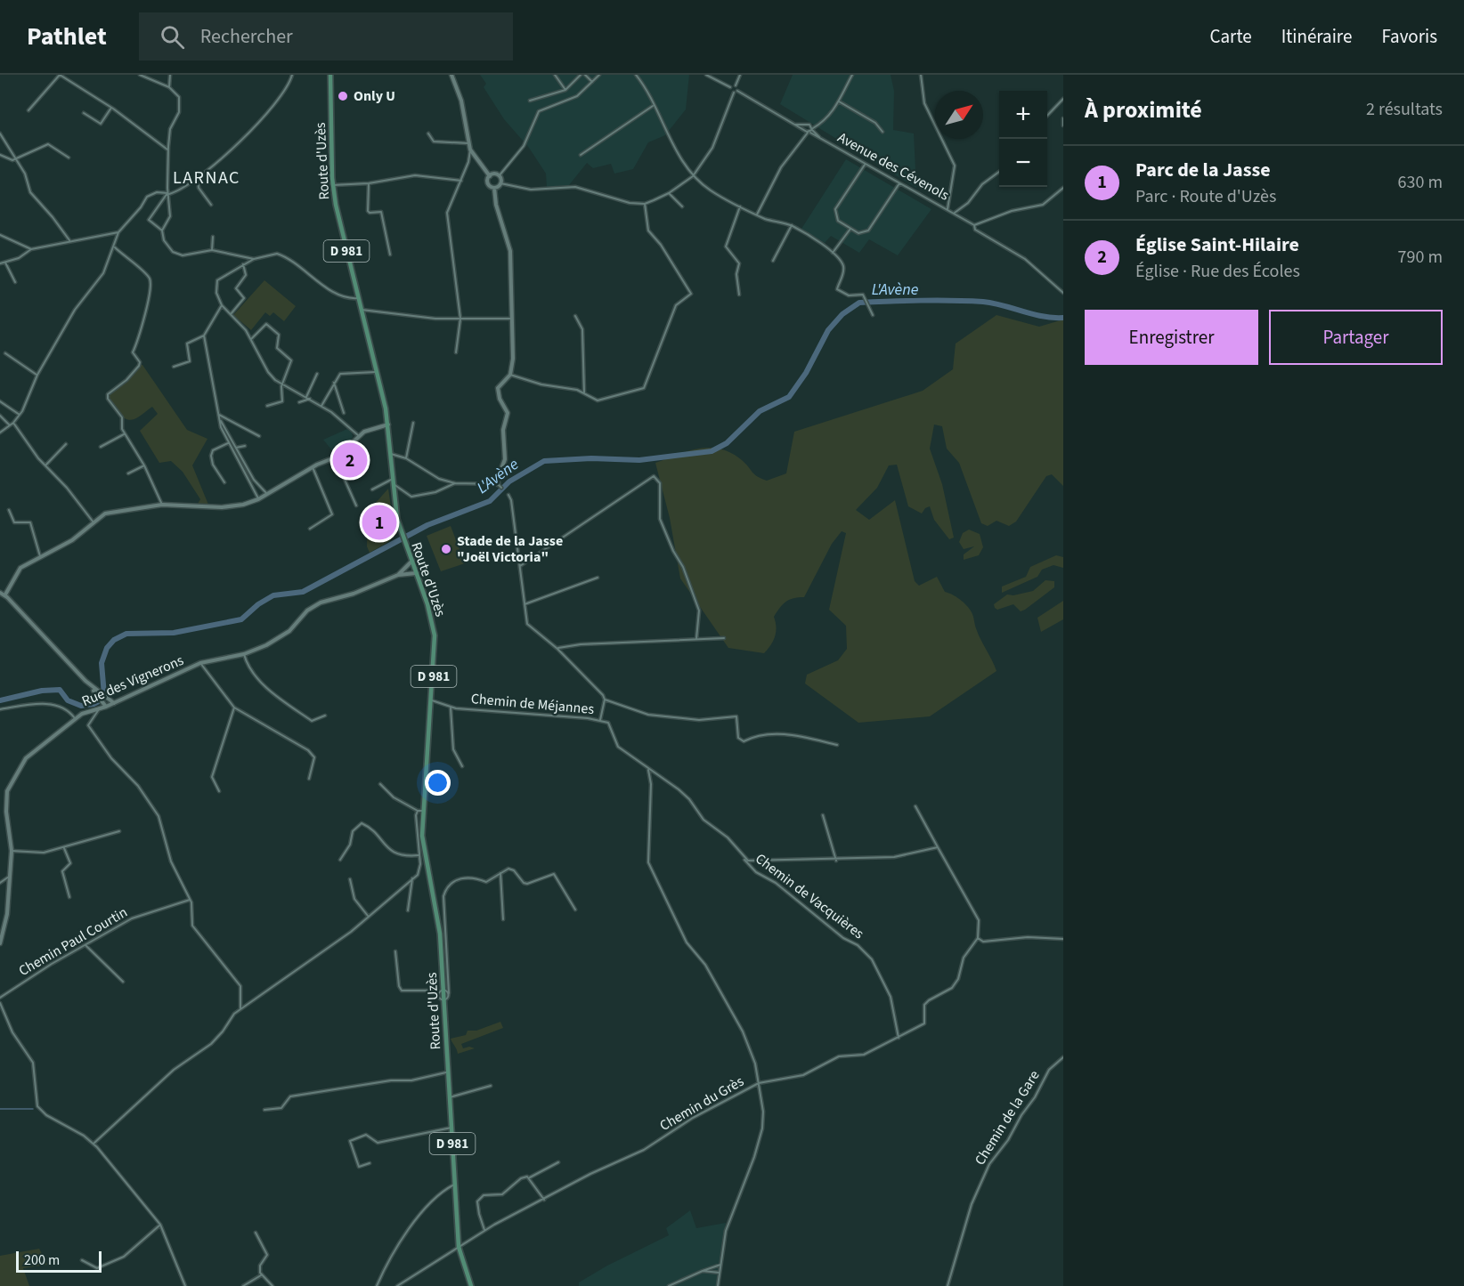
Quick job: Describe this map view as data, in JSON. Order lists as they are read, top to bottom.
{
  "streets": {
    "main road": ["Route d'Uzès", "D 981"],
    "street": [
      "Avenue des Cévenols",
      "Rue des Vignerons",
      "Chemin de Méjannes",
      "Chemin de Vacquières",
      "Chemin Paul Courtin",
      "Chemin du Grès",
      "Chemin de la Gare"
    ]
  },
  "crossings": [
    ["Route d'Uzès", "Rue des Vignerons"],
    ["Route d'Uzès", "Chemin de Méjannes"],
    ["Route d'Uzès", "Chemin du Grès"],
    ["Chemin de Méjannes", "Chemin de Vacquières"],
    ["Chemin de Vacquières", "Chemin du Grès"]
  ],
  "districts": ["LARNAC"],
  "water": ["L'Avène"],
  "places": ["Only U", "Stade de la Jasse \"Joël Victoria\""],
  "scale_bar": "200 m",
  "north": "top right",
  "page": {
    "header": "Pathlet",
    "search": "Rechercher",
    "nav": ["Carte", "Itinéraire", "Favoris"],
    "heading": ["À proximité", "2 résultats"],
    "map_buttons": ["+", "−"],
    "list": [
      {
        "mark": "1",
        "name": "Parc de la Jasse",
        "note": "Parc · Route d'Uzès",
        "value": "630 m"
      },
      {
        "mark": "2",
        "name": "Église Saint-Hilaire",
        "note": "Église · Rue des Écoles",
        "value": "790 m"
      }
    ],
    "buttons": ["Enregistrer", "Partager"],
    "pins": ["2", "1"],
    "scale": "200 m"
  }
}
